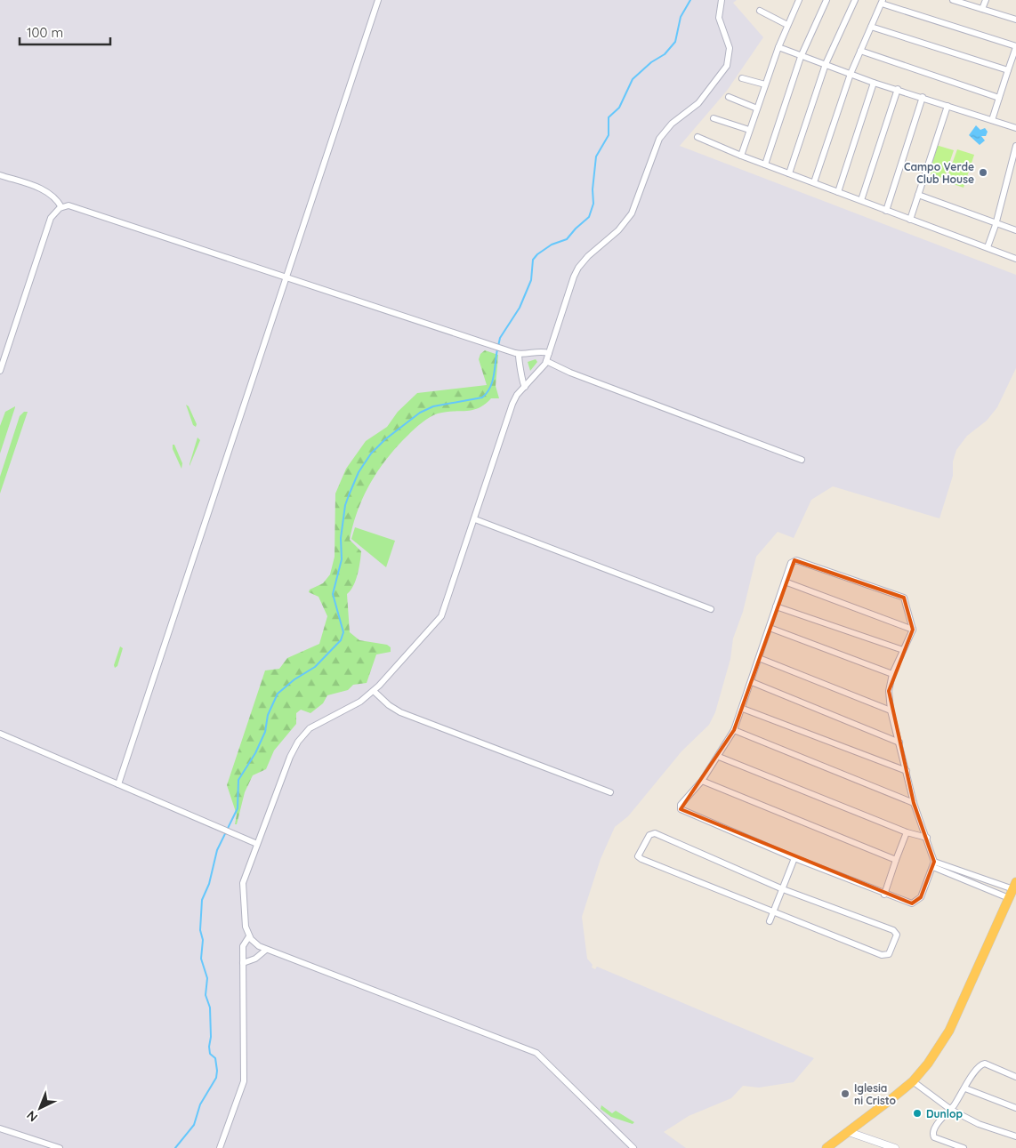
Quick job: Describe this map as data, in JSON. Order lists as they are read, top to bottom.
{
  "places": ["Campo Verde Club House", "Iglesia ni Cristo", "Dunlop"],
  "scale_bar": "100 m",
  "north": "bottom left"
}
